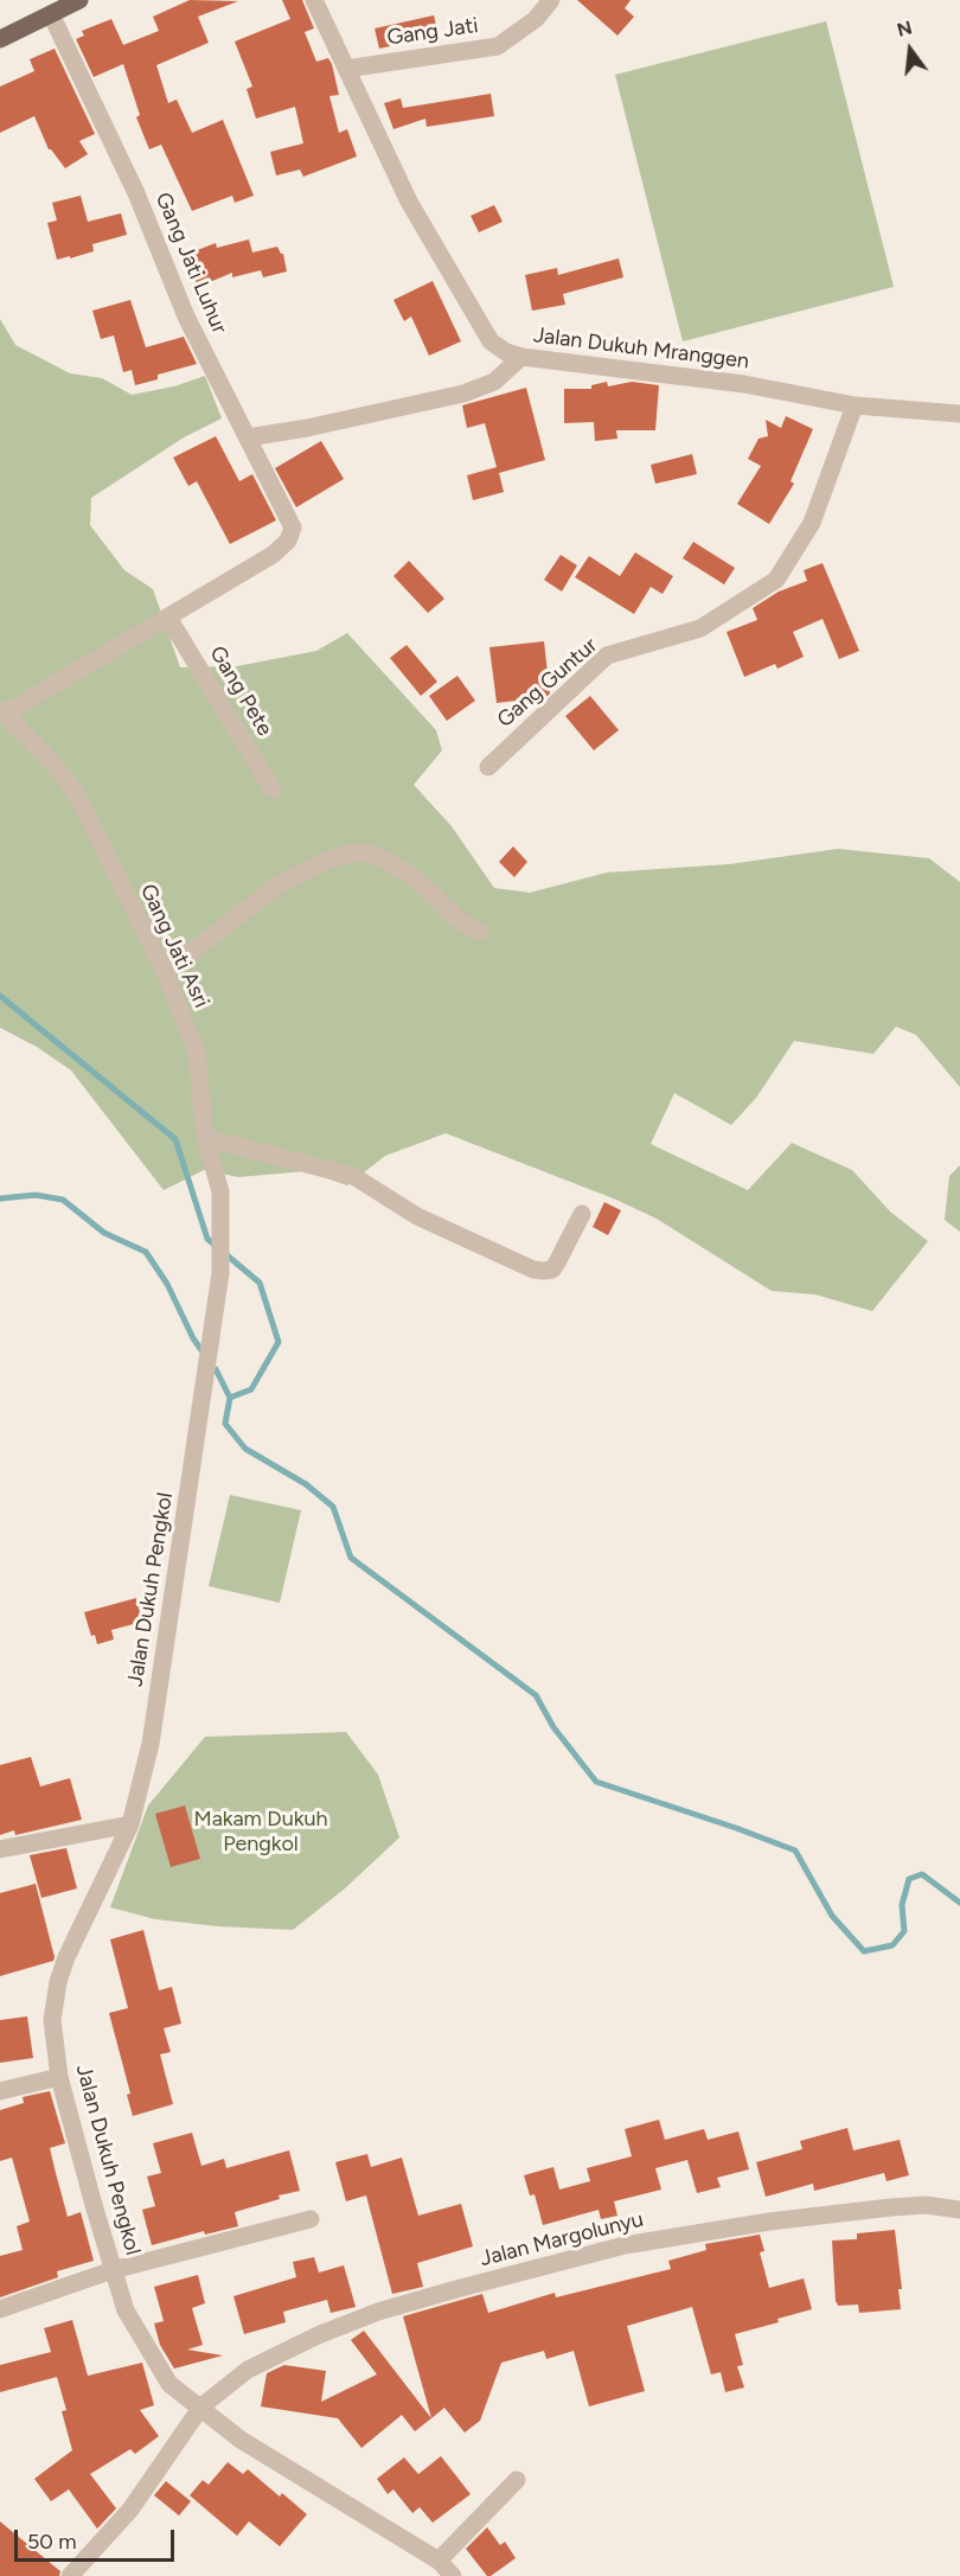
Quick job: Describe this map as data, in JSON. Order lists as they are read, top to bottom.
{
  "streets": {
    "street": [
      "Gang Jati",
      "Gang Jati Luhur",
      "Jalan Dukuh Mranggen",
      "Gang Guntur",
      "Gang Pete",
      "Gang Jati Asri",
      "Jalan Dukuh Pengkol",
      "Jalan Margolunyu"
    ]
  },
  "crossings": [
    ["Gang Jati", "Jalan Dukuh Mranggen"],
    ["Gang Jati Luhur", "Gang Pete"],
    ["Jalan Dukuh Mranggen", "Gang Guntur"],
    ["Gang Jati Asri", "Jalan Dukuh Pengkol"],
    ["Jalan Dukuh Pengkol", "Jalan Margolunyu"]
  ],
  "parks": ["Makam Dukuh Pengkol"],
  "scale_bar": "50 m",
  "north": "top"
}
